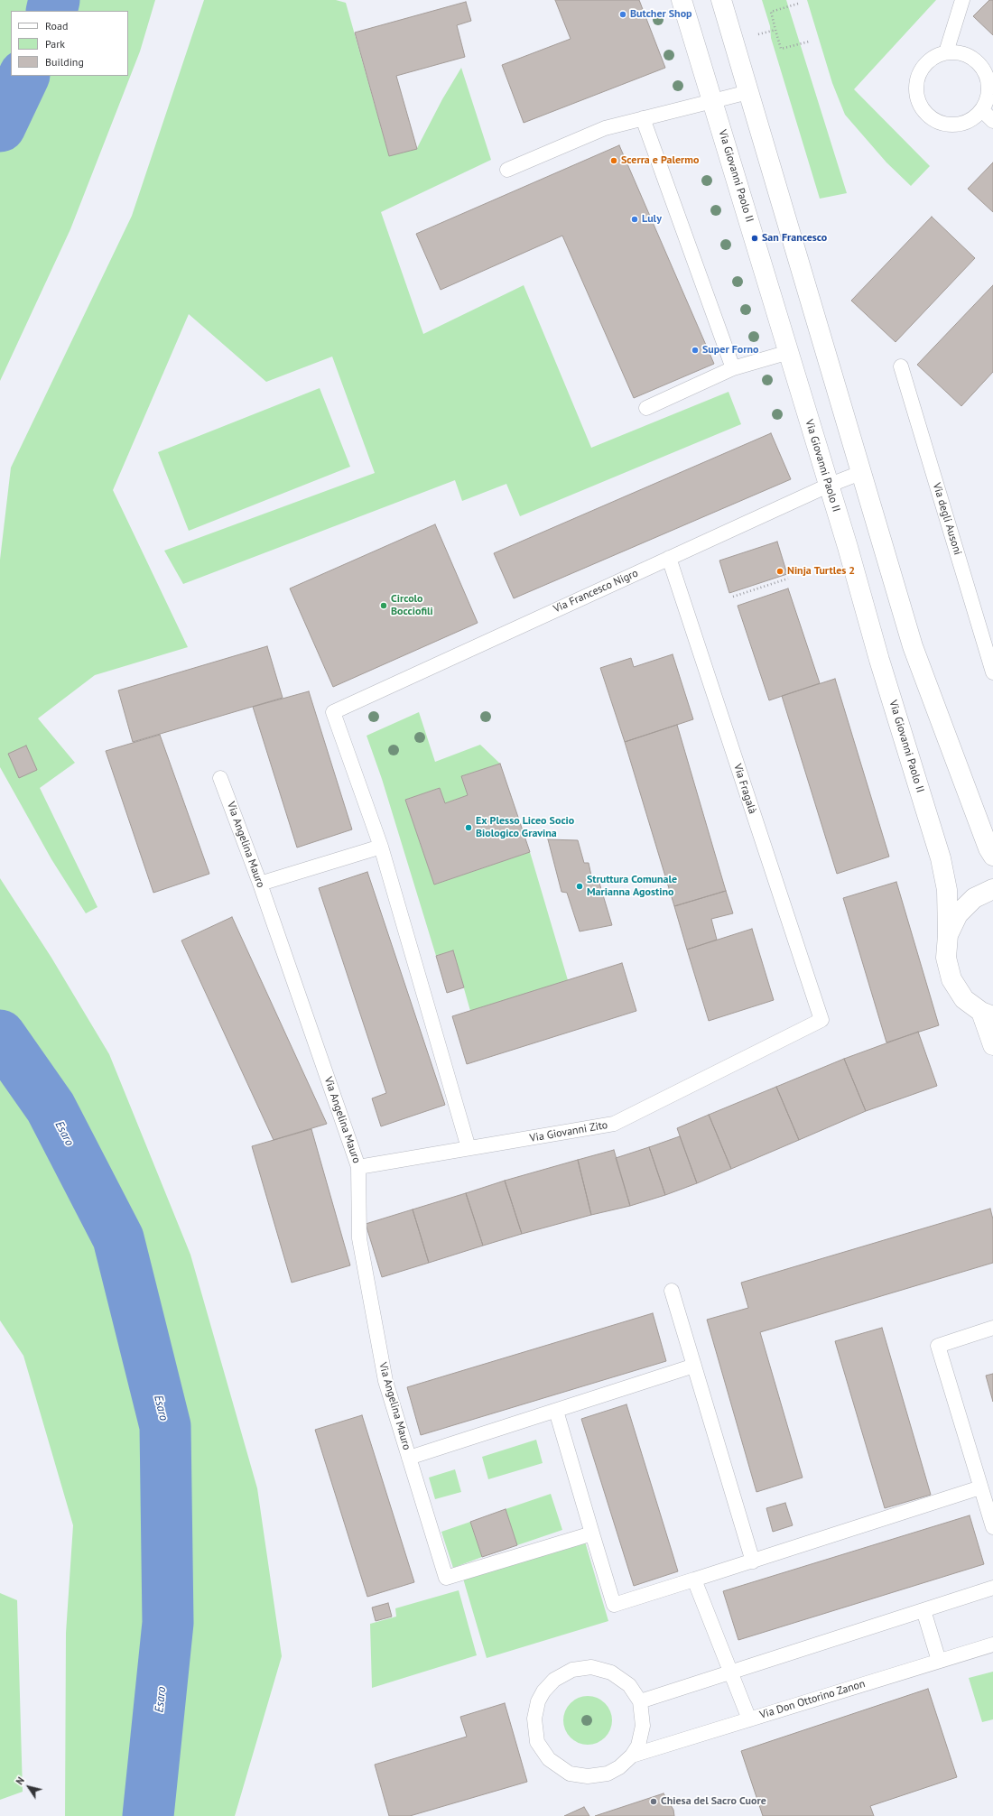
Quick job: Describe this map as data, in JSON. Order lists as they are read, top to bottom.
{
  "streets": {
    "street": ["Via Giovanni Paolo II"],
    "lane": [
      "Via degli Ausoni",
      "Via Francesco Nigro",
      "Via Fragalà",
      "Via Angelina Mauro",
      "Via Giovanni Zito",
      "Via Don Ottorino Zanon"
    ]
  },
  "crossings": [
    ["Via Giovanni Paolo II", "Via Francesco Nigro"],
    ["Via Francesco Nigro", "Via Fragalà"],
    ["Via Fragalà", "Via Giovanni Zito"],
    ["Via Angelina Mauro", "Via Giovanni Zito"]
  ],
  "water": ["Esaro"],
  "places": [
    "Butcher Shop",
    "Scerra e Palermo",
    "Luly",
    "San Francesco",
    "Super Forno",
    "Ninja Turtles 2",
    "Circolo Bocciofili",
    "Ex Plesso Liceo Socio Biologico Gravina",
    "Struttura Comunale Marianna Agostino",
    "Chiesa del Sacro Cuore"
  ],
  "legend": ["Road", "Park", "Building"],
  "north": "top left"
}
